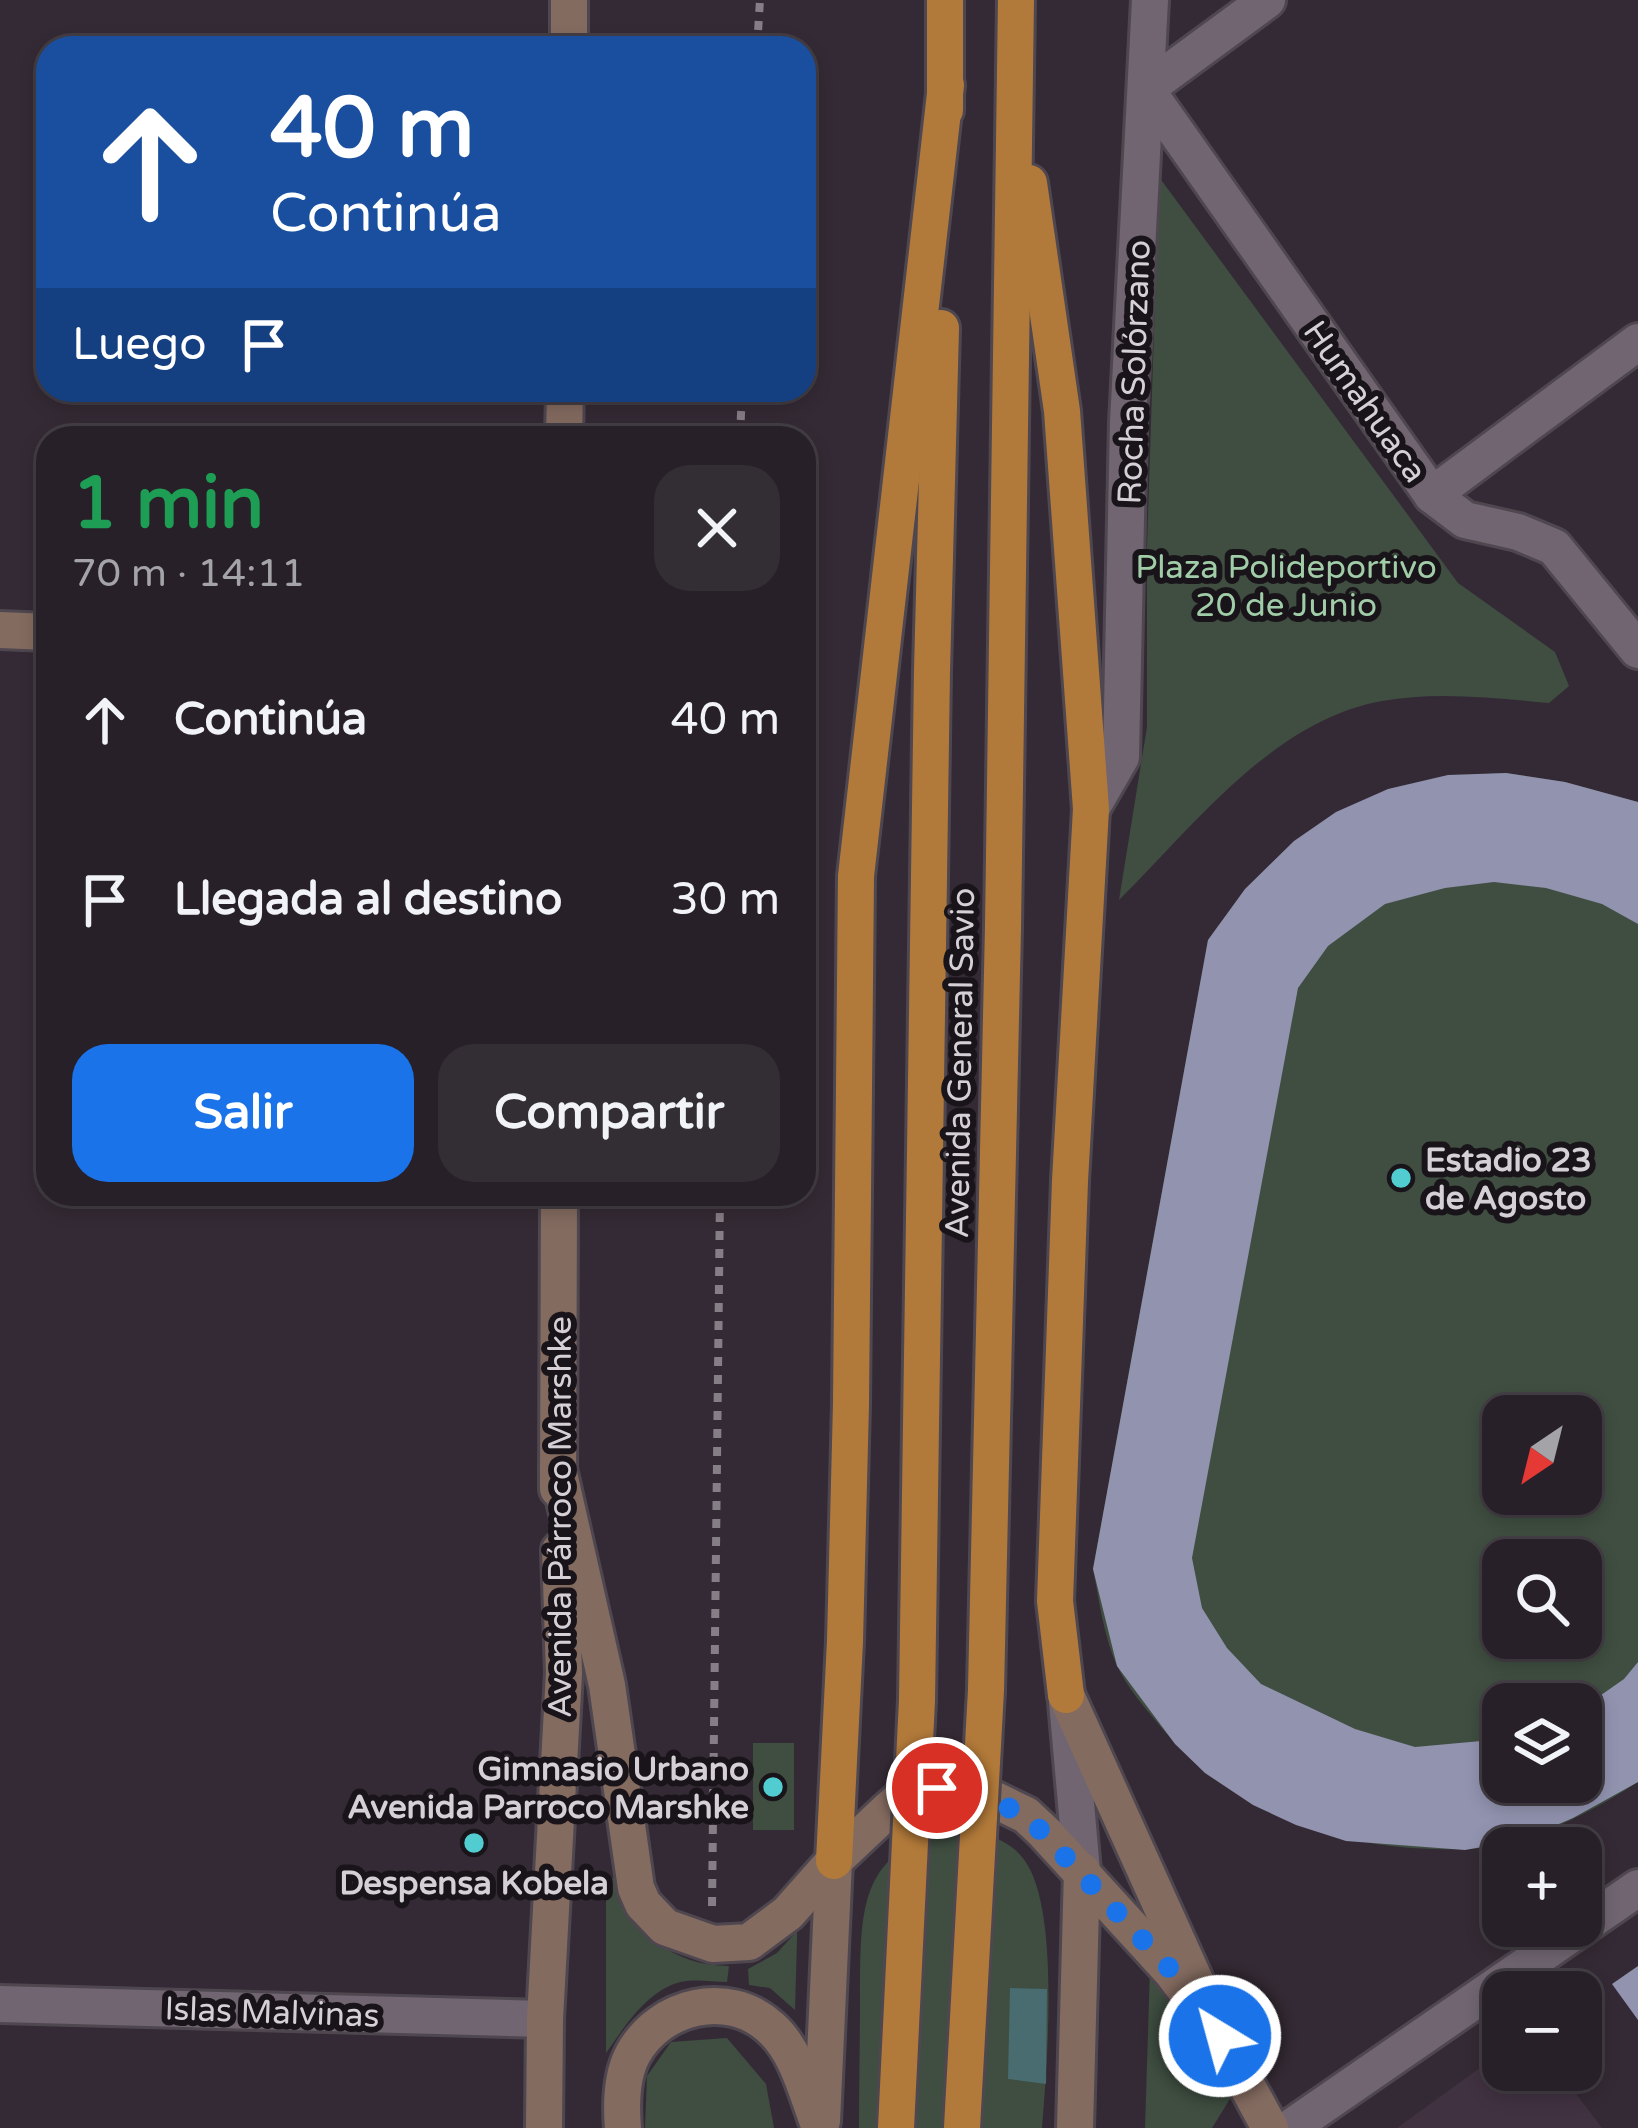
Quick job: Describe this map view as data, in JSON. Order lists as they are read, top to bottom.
{
  "streets": {
    "highway": ["Avenida General Savio"],
    "main road": ["Avenida Párroco Marshke"],
    "street": ["Rocha Solórzano", "Humahuaca", "Islas Malvinas"]
  },
  "crossings": [
    ["Rocha Solórzano", "Humahuaca"],
    ["Avenida Párroco Marshke", "Islas Malvinas"]
  ],
  "parks": ["Plaza Polideportivo 20 de Junio"],
  "places": ["Estadio 23 de Agosto", "Gimnasio Urbano Avenida Parroco Marshke", "Despensa Kobela"],
  "north": "bottom left",
  "page": {
    "turn": ["40 m", "Continúa"],
    "then": "Luego",
    "heading": ["1 min", "70 m · 14:11"],
    "list": [
      {
        "name": "Continúa",
        "value": "40 m"
      },
      {
        "name": "Llegada al destino",
        "value": "30 m"
      }
    ],
    "buttons": ["Salir", "Compartir"],
    "map_buttons": ["+", "−"]
  }
}
